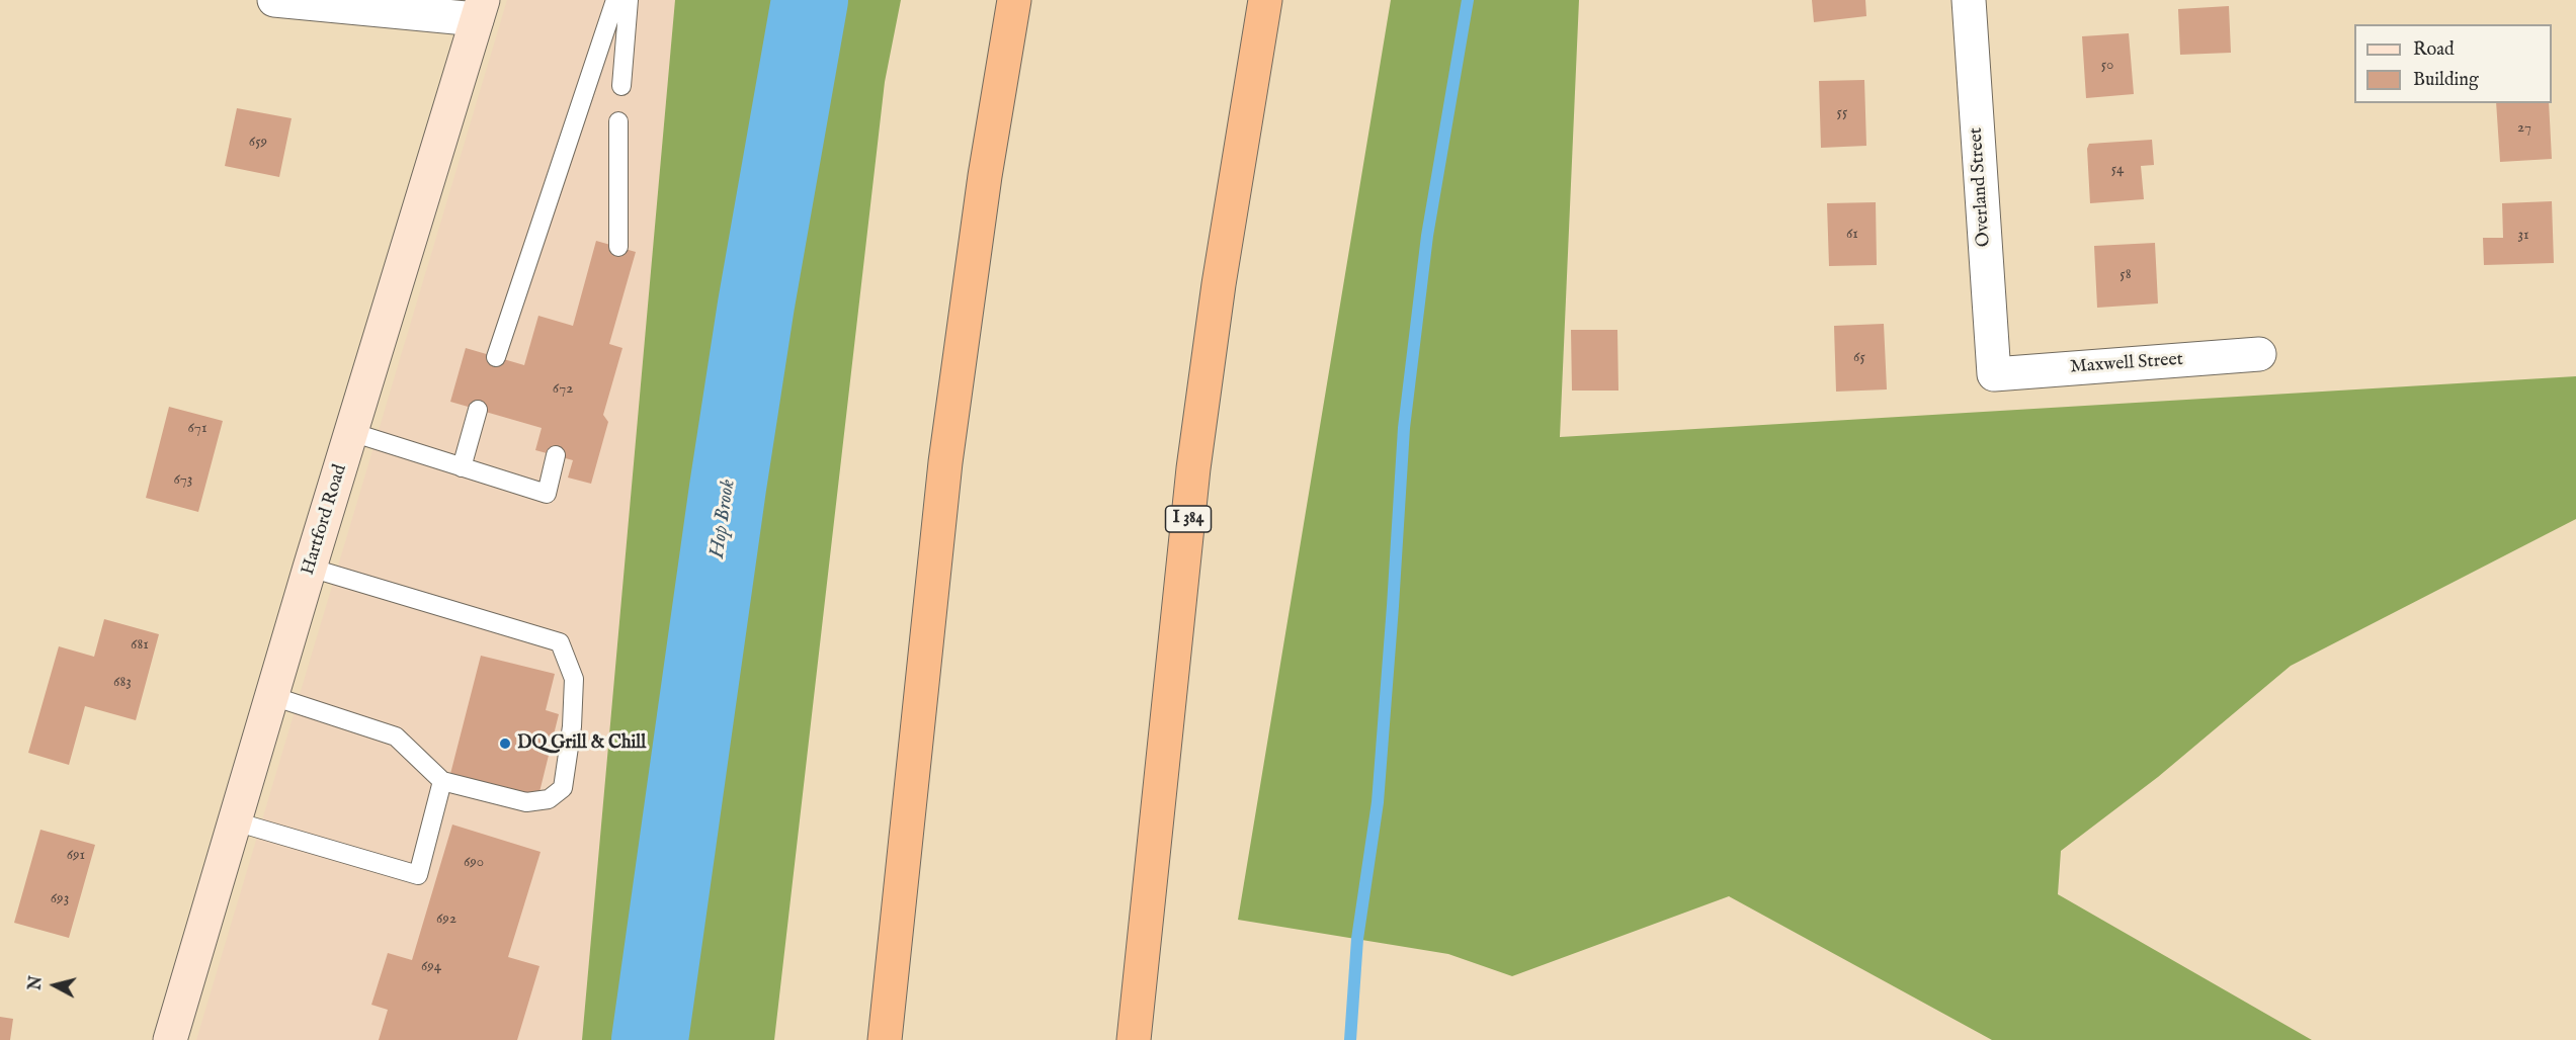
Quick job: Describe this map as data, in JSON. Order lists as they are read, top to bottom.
{
  "streets": {
    "highway": ["I 384"],
    "main road": ["Hartford Road"],
    "street": ["Overland Street", "Maxwell Street"]
  },
  "crossings": [
    ["Overland Street", "Maxwell Street"]
  ],
  "water": ["Hop Brook"],
  "places": ["DQ Grill & Chill"],
  "house_numbers": [
    "50",
    "55",
    "27",
    "659",
    "54",
    "61",
    "31",
    "58",
    "65",
    "672",
    "671",
    "673",
    "681",
    "683",
    "691",
    "690",
    "693",
    "692",
    "694"
  ],
  "legend": ["Road", "Building"],
  "north": "left"
}
